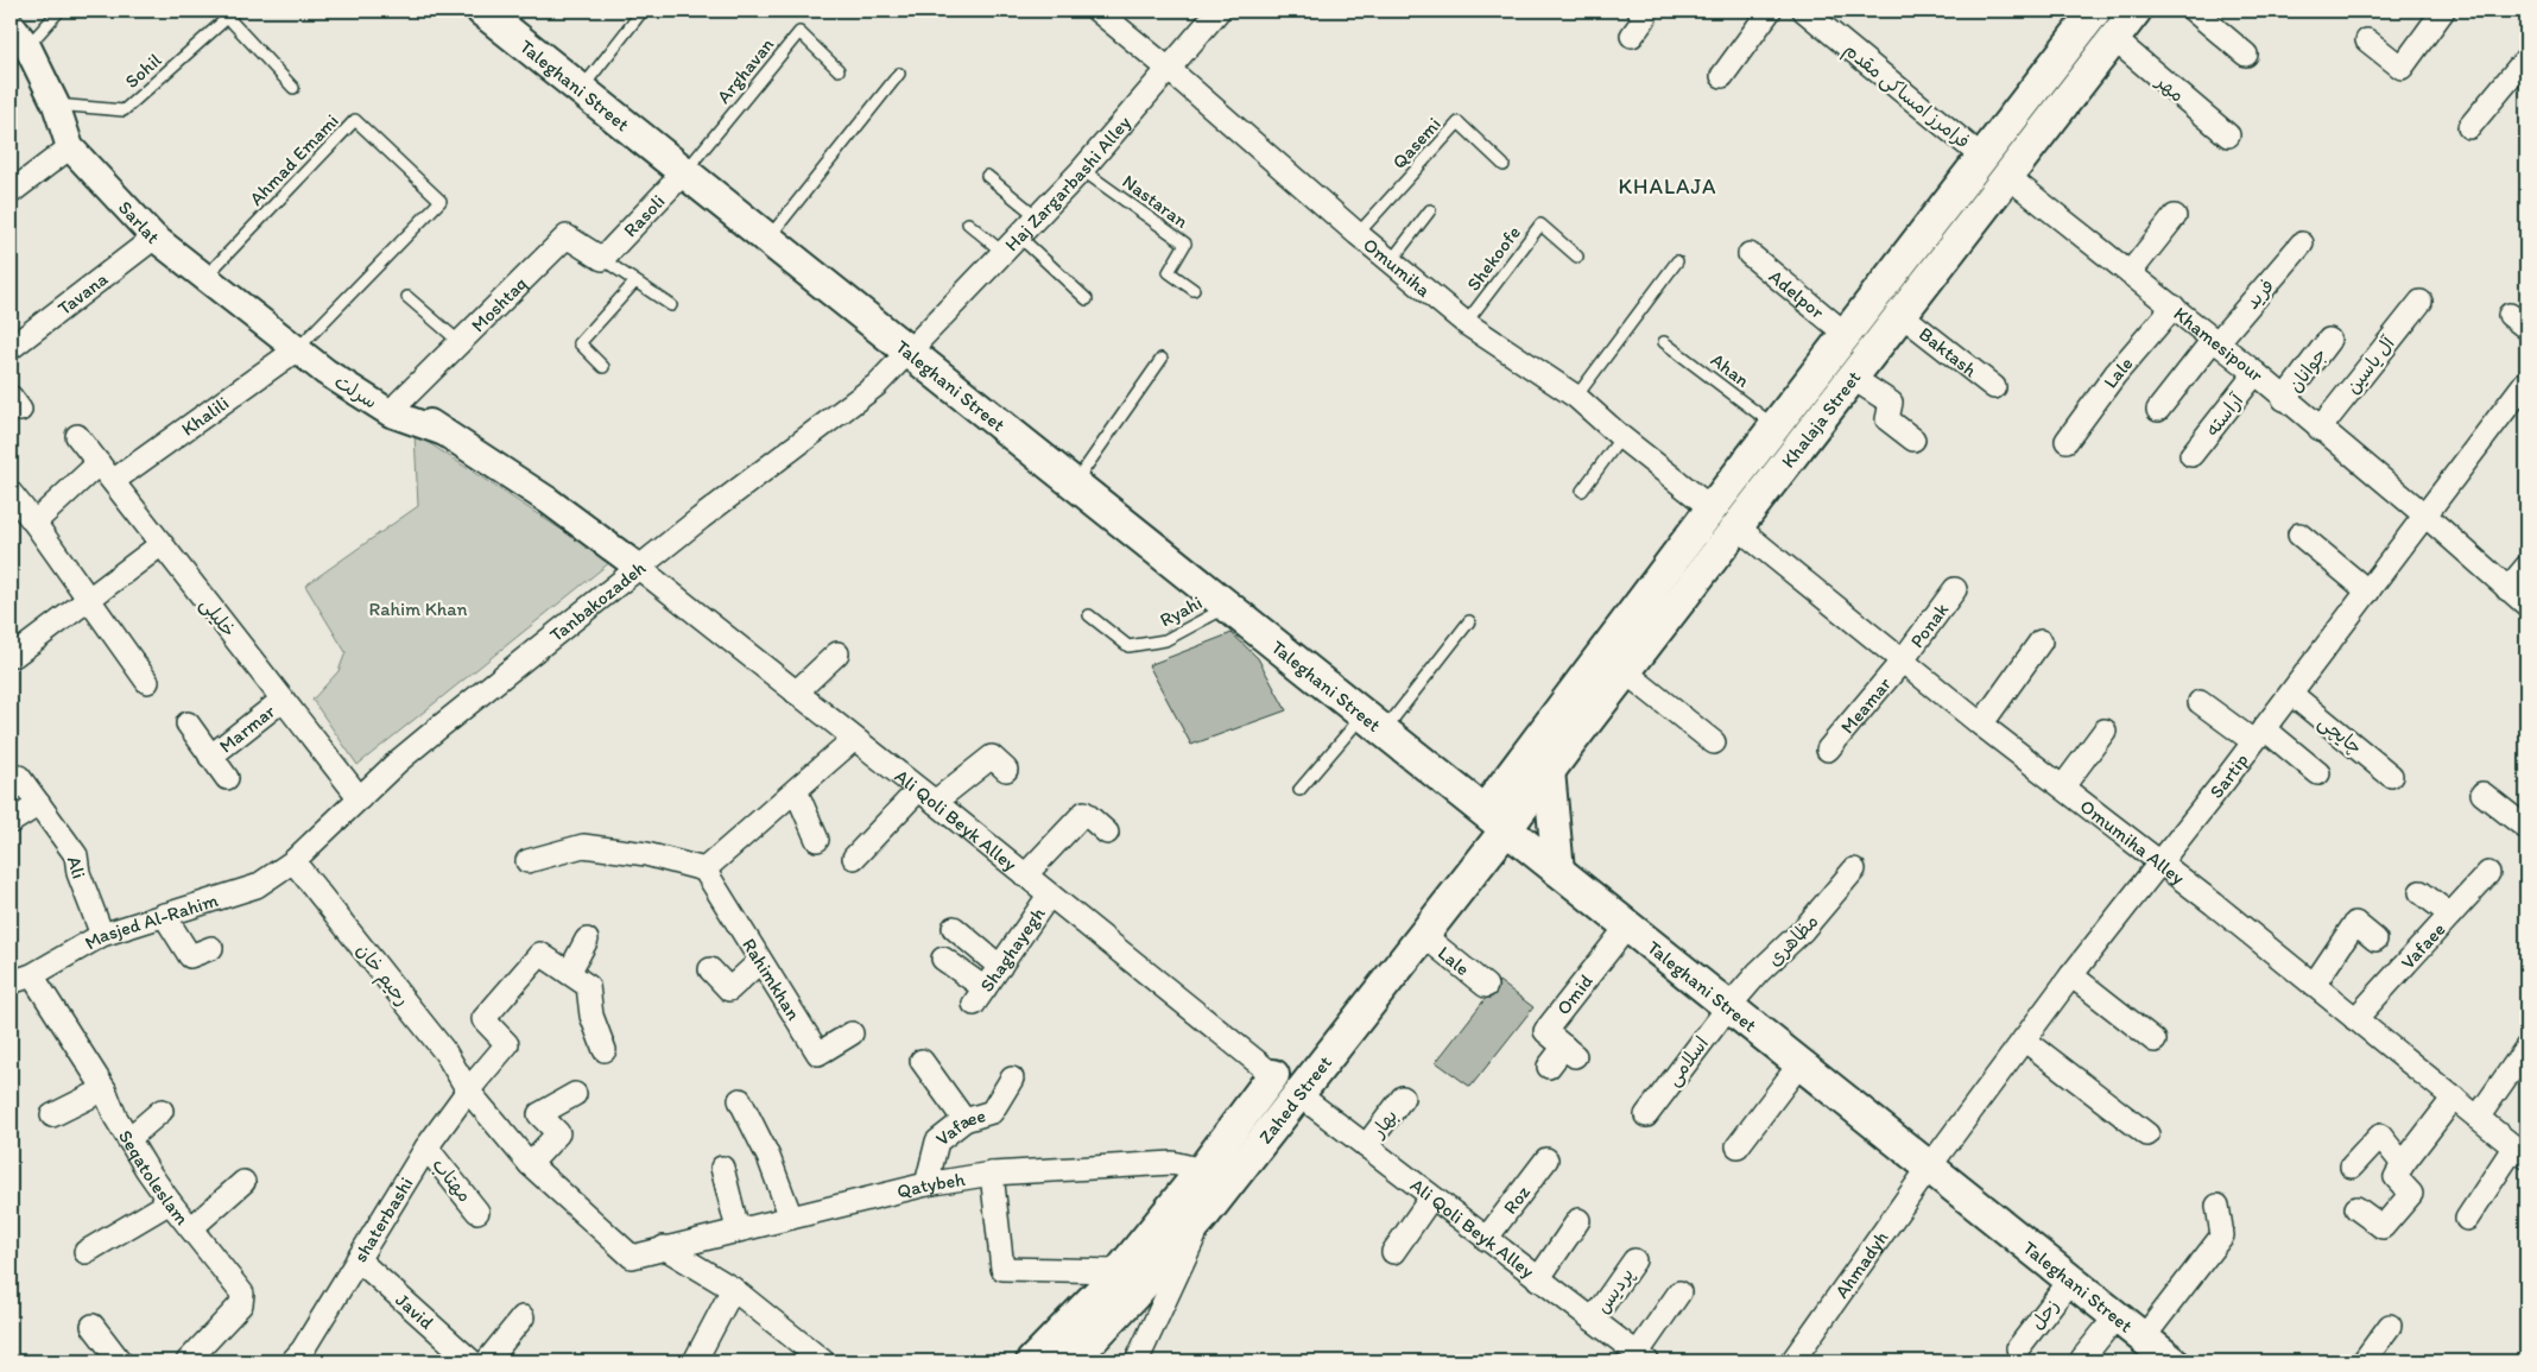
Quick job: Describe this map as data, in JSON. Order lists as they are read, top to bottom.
{
  "streets": {
    "main road": ["Taleghani Street", "Khalaja Street", "Zahed Street"],
    "street": [
      "مهر",
      "فرامرز امساکی مقدم",
      "Haj Zargarbashi Alley",
      "Rasoli",
      "Sarlat",
      "Omumiha",
      "Tavana",
      "فرید",
      "Adelpor",
      "Moshtaq",
      "Khamesipour",
      "Baktash",
      "آل یاسین",
      "جوانان",
      "Lale",
      "سرلت",
      "Khalili",
      "آراسته",
      "Tanbakozadeh",
      "خلیلی",
      "Ponak",
      "Meamar",
      "Marmar",
      "چایچی",
      "Sartip",
      "Ali Qoli Beyk Alley",
      "Omumiha Alley",
      "Ali",
      "Masjed Al-Rahim",
      "مظاهری",
      "Vafaee",
      "Shaghayegh",
      "رحیم خان",
      "Rahimkhan",
      "Omid",
      "اسلامی",
      "بهار",
      "Seqatoleslam",
      "مهتاب",
      "Qatybeh",
      "Roz",
      "shaterbashi",
      "Ahmadyh",
      "پردیس",
      "Javid",
      "زحل"
    ],
    "lane": [
      "Sohil",
      "Arghavan",
      "Qasemi",
      "Ahmad Emami",
      "Nastaran",
      "Shekoofe",
      "Ahan",
      "Ryahi"
    ]
  },
  "crossings": [
    ["Sohil", "Sarlat"],
    ["Arghavan", "Taleghani Street"],
    ["Arghavan", "Rasoli"],
    ["Taleghani Street", "Haj Zargarbashi Alley"],
    ["Taleghani Street", "Rasoli"],
    ["Taleghani Street", "Khalaja Street"],
    ["Taleghani Street", "Tanbakozadeh"],
    ["Taleghani Street", "Ryahi"],
    ["Taleghani Street", "Sartip"],
    ["Taleghani Street", "مظاهری"],
    ["Taleghani Street", "Omid"],
    ["Taleghani Street", "اسلامی"],
    ["Taleghani Street", "Zahed Street"],
    ["Taleghani Street", "Ahmadyh"],
    ["Taleghani Street", "زحل"],
    ["مهر", "Khalaja Street"],
    ["فرامرز امساکی مقدم", "Khalaja Street"],
    ["Qasemi", "Omumiha"],
    ["Ahmad Emami", "Sarlat"],
    ["Ahmad Emami", "Khalili"],
    ["Haj Zargarbashi Alley", "Nastaran"],
    ["Haj Zargarbashi Alley", "Omumiha"],
    ["Haj Zargarbashi Alley", "Tanbakozadeh"],
    ["Rasoli", "Moshtaq"],
    ["Sarlat", "Tavana"],
    ["Sarlat", "سرلت"],
    ["Sarlat", "Khalili"],
    ["Shekoofe", "Omumiha"],
    ["Omumiha", "Khalaja Street"],
    ["فرید", "Khamesipour"],
    ["Adelpor", "Khalaja Street"],
    ["Moshtaq", "سرلت"],
    ["Khamesipour", "آل یاسین"],
    ["Khamesipour", "جوانان"],
    ["Khamesipour", "Lale"],
    ["Khamesipour", "آراسته"],
    ["Khamesipour", "Khalaja Street"],
    ["Khamesipour", "Sartip"],
    ["Baktash", "Khalaja Street"],
    ["Ahan", "Khalaja Street"],
    ["Lale", "Zahed Street"],
    ["سرلت", "Tanbakozadeh"],
    ["سرلت", "Ali Qoli Beyk Alley"],
    ["Khalili", "خلیلی"],
    ["Khalaja Street", "Omumiha Alley"],
    ["Khalaja Street", "Zahed Street"],
    ["Tanbakozadeh", "خلیلی"],
    ["Tanbakozadeh", "Ali Qoli Beyk Alley"],
    ["Tanbakozadeh", "Masjed Al-Rahim"],
    ["Tanbakozadeh", "رحیم خان"],
    ["خلیلی", "Marmar"],
    ["Ponak", "Meamar"],
    ["Ponak", "Omumiha Alley"],
    ["Meamar", "Omumiha Alley"],
    ["چایچی", "Sartip"],
    ["Sartip", "Omumiha Alley"],
    ["Sartip", "Ahmadyh"],
    ["Ali Qoli Beyk Alley", "Shaghayegh"],
    ["Ali Qoli Beyk Alley", "Zahed Street"],
    ["Ali Qoli Beyk Alley", "بهار"],
    ["Ali Qoli Beyk Alley", "Roz"],
    ["Ali Qoli Beyk Alley", "پردیس"],
    ["Omumiha Alley", "Vafaee"],
    ["Ali", "Masjed Al-Rahim"],
    ["Masjed Al-Rahim", "رحیم خان"],
    ["Masjed Al-Rahim", "Seqatoleslam"],
    ["مظاهری", "اسلامی"],
    ["Vafaee", "Qatybeh"],
    ["رحیم خان", "Qatybeh"],
    ["رحیم خان", "shaterbashi"],
    ["Zahed Street", "Qatybeh"],
    ["مهتاب", "shaterbashi"],
    ["Qatybeh", "shaterbashi"],
    ["shaterbashi", "Javid"]
  ],
  "districts": ["KHALAJA"],
  "parks": ["Rahim Khan"]
}
